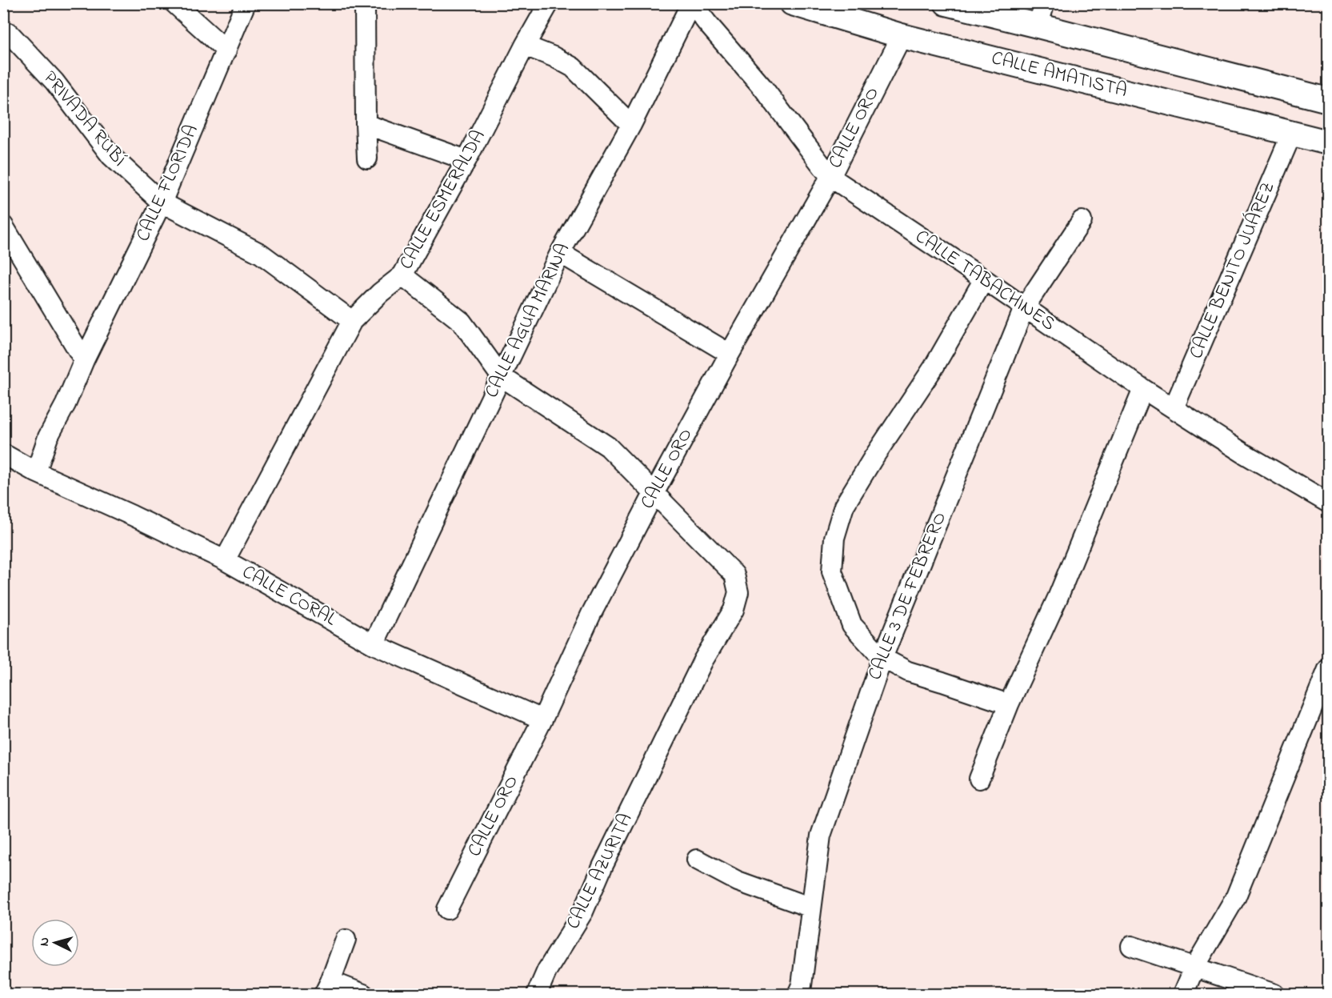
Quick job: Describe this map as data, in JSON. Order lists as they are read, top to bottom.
{
  "streets": {
    "street": [
      "CALLE AMATISTA",
      "PRIVADA RUBÍ",
      "CALLE ORO",
      "CALLE FLORIDA",
      "CALLE ESMERALDA",
      "CALLE BENITO JUÁREZ",
      "CALLE TABACHINES",
      "CALLE AGUA MARINA",
      "CALLE CORAL",
      "CALLE 3 DE FEBRERO",
      "CALLE AZURITA"
    ]
  },
  "crossings": [
    ["CALLE AMATISTA", "CALLE ORO"],
    ["CALLE AMATISTA", "CALLE BENITO JUÁREZ"],
    ["PRIVADA RUBÍ", "CALLE FLORIDA"],
    ["PRIVADA RUBÍ", "CALLE ESMERALDA"],
    ["CALLE ORO", "CALLE TABACHINES"],
    ["CALLE ORO", "CALLE CORAL"],
    ["CALLE ORO", "CALLE AZURITA"],
    ["CALLE FLORIDA", "CALLE CORAL"],
    ["CALLE ESMERALDA", "CALLE CORAL"],
    ["CALLE BENITO JUÁREZ", "CALLE TABACHINES"],
    ["CALLE TABACHINES", "CALLE AGUA MARINA"],
    ["CALLE TABACHINES", "CALLE 3 DE FEBRERO"],
    ["CALLE AGUA MARINA", "CALLE CORAL"],
    ["CALLE AGUA MARINA", "CALLE AZURITA"]
  ],
  "north": "left"
}
